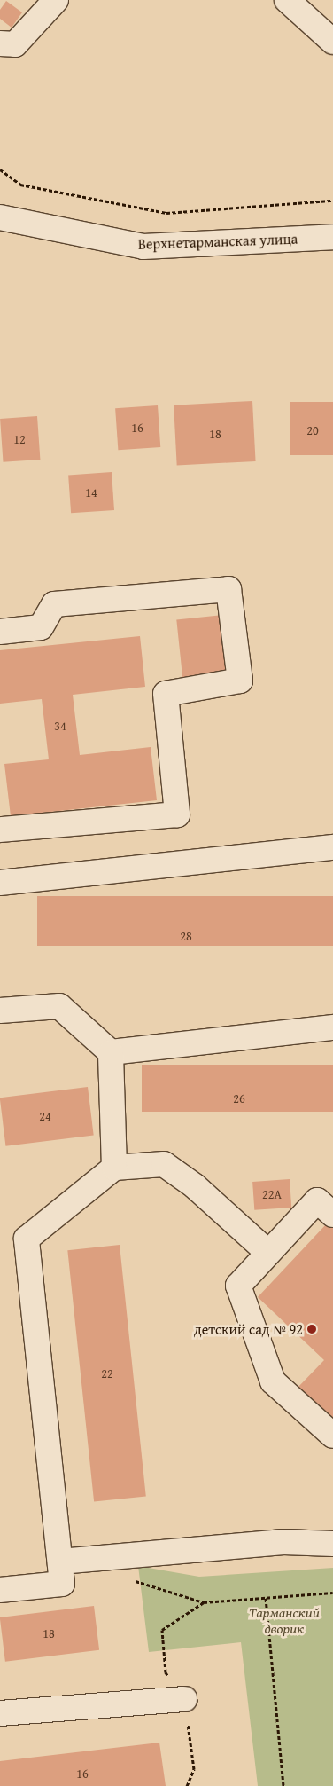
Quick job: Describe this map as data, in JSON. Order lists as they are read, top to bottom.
{
  "streets": {
    "street": ["Верхнетарманская улица"]
  },
  "parks": ["Тарманский дворик"],
  "places": ["детский сад № 92"],
  "house_numbers": [
    "16",
    "20",
    "18",
    "12",
    "14",
    "34",
    "28",
    "26",
    "24",
    "22А",
    "22",
    "18",
    "16"
  ]
}
